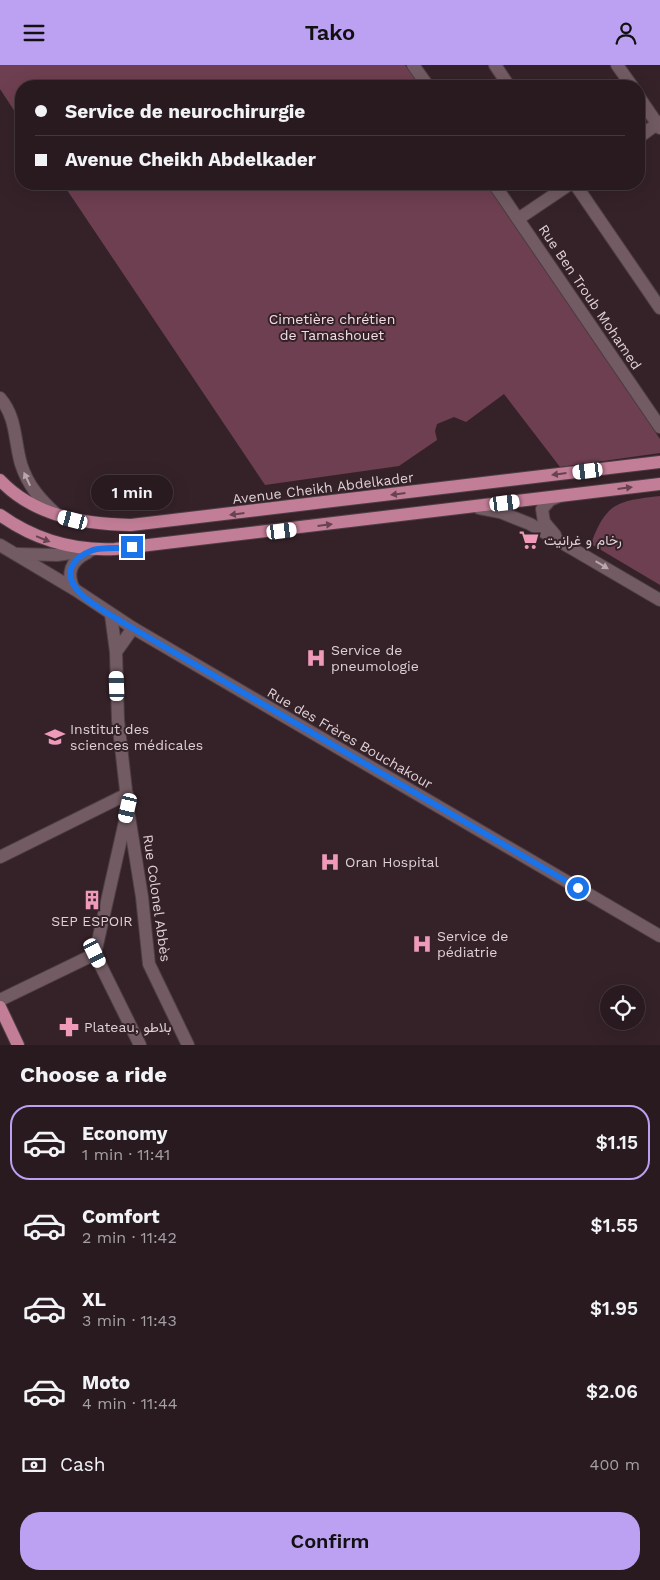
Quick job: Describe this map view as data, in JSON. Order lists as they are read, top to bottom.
{
  "streets": {
    "main road": ["Avenue Cheikh Abdelkader"],
    "street": ["Rue Ben Troub Mohamed", "Rue des Frères Bouchakour", "Rue Colonel Abbès"]
  },
  "parks": ["Cimetière chrétien de Tamashouet"],
  "places": {
    "supermarket": ["رخام و غرانيت"],
    "hospital": ["Service de pneumologie", "Oran Hospital", "Service de pédiatrie"],
    "school or university": ["Institut des sciences médicales"],
    "building": ["SEP ESPOIR"],
    "pharmacy": ["Plateau, بلاطو"]
  },
  "page": {
    "header": "Tako",
    "banner": ["Service de neurochirurgie", "Avenue Cheikh Abdelkader"],
    "bubble": "1 min",
    "heading": "Choose a ride",
    "list": [
      {
        "name": "Economy",
        "note": "1 min · 11:41",
        "value": "$1.15"
      },
      {
        "name": "Comfort",
        "note": "2 min · 11:42",
        "value": "$1.55"
      },
      {
        "name": "XL",
        "note": "3 min · 11:43",
        "value": "$1.95"
      },
      {
        "name": "Moto",
        "note": "4 min · 11:44",
        "value": "$2.06"
      }
    ],
    "pay": ["Cash", "400 m"],
    "buttons": "Confirm"
  }
}
